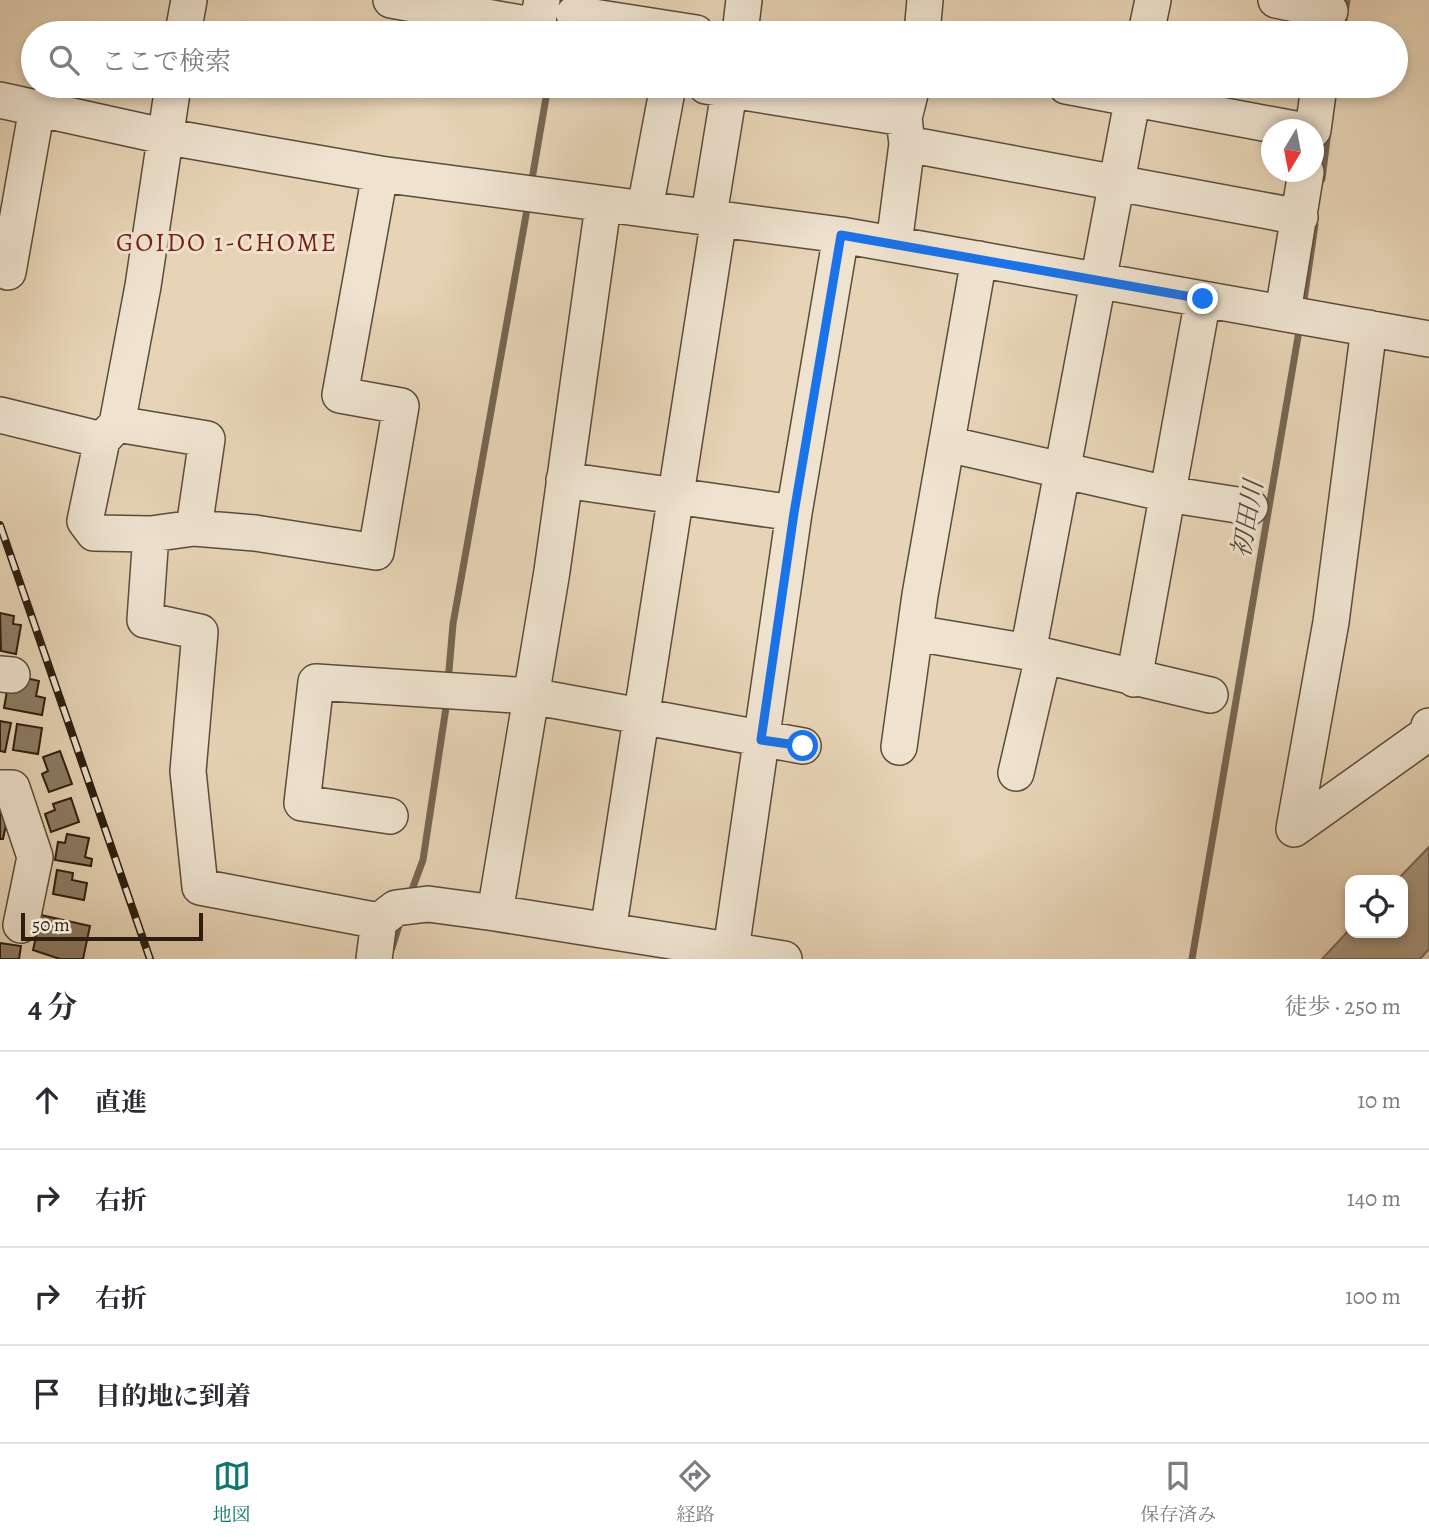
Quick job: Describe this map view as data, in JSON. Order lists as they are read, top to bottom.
{
  "districts": ["GOIDO 1-CHOME"],
  "water": ["初田川"],
  "scale_bar": "50 m",
  "north": "bottom",
  "page": {
    "search": "ここで検索",
    "scale": "50 m",
    "heading": ["4 分", "徒歩 · 250 m"],
    "list": [
      ["直進", "10 m"],
      ["右折", "140 m"],
      ["右折", "100 m"],
      "目的地に到着"
    ],
    "nav": ["地図", "経路", "保存済み"]
  }
}
